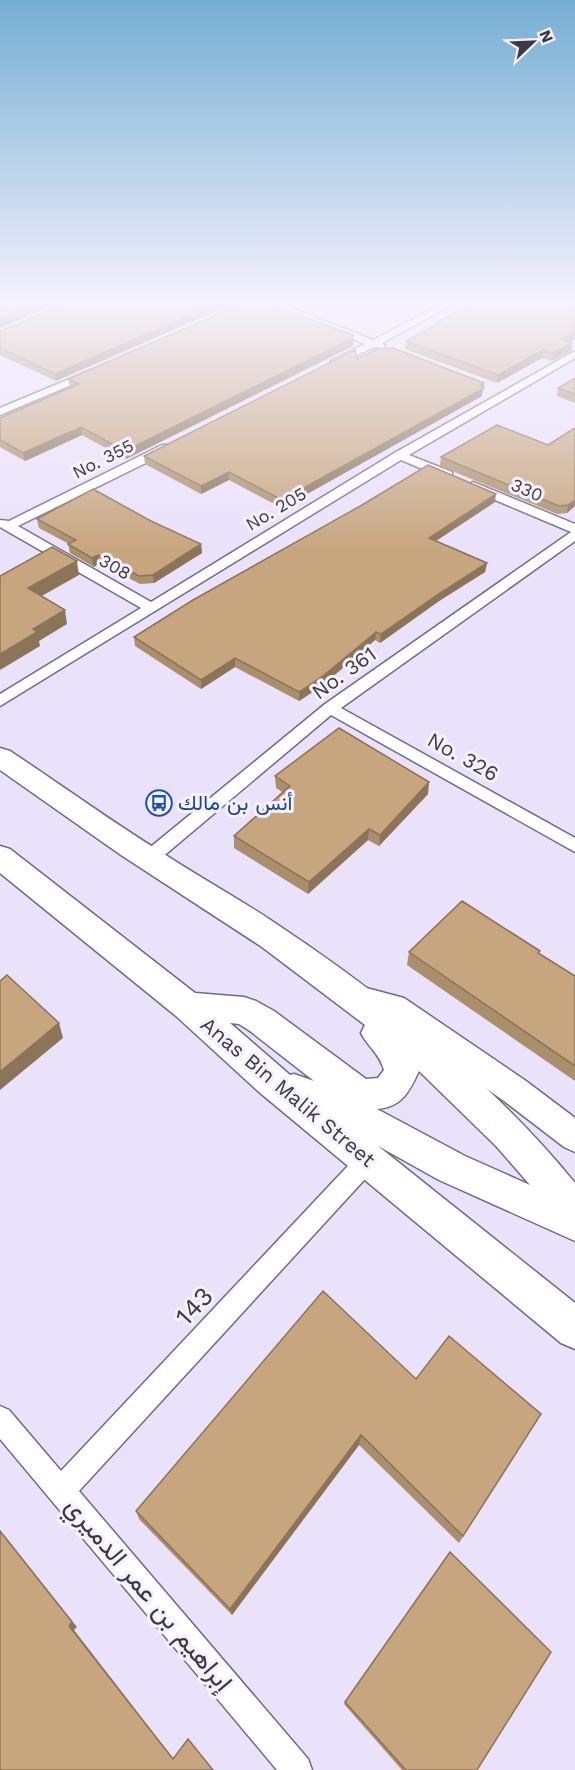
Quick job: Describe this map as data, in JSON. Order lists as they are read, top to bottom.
{
  "streets": {
    "main road": ["Anas Bin Malik Street"],
    "street": [
      "No. 355",
      "330",
      "No. 205",
      "308",
      "No. 361",
      "No. 326",
      "143",
      "إبراهيم بن عمر الدميري"
    ]
  },
  "crossings": [
    ["No. 355", "308"],
    ["330", "No. 205"],
    ["No. 205", "308"],
    ["No. 361", "No. 326"],
    ["Anas Bin Malik Street", "143"],
    ["143", "إبراهيم بن عمر الدميري"]
  ],
  "places": {
    "bus stop": ["أنس بن مالك"]
  },
  "north": "top right"
}
